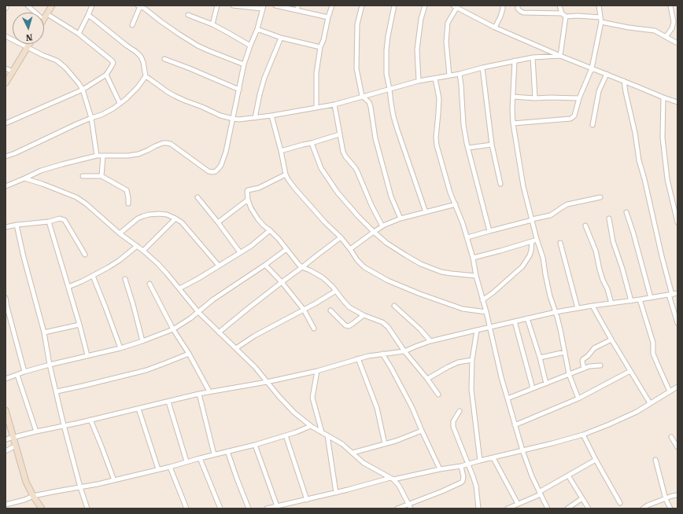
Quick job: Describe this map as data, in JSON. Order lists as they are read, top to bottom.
{
  "north": "bottom"
}
